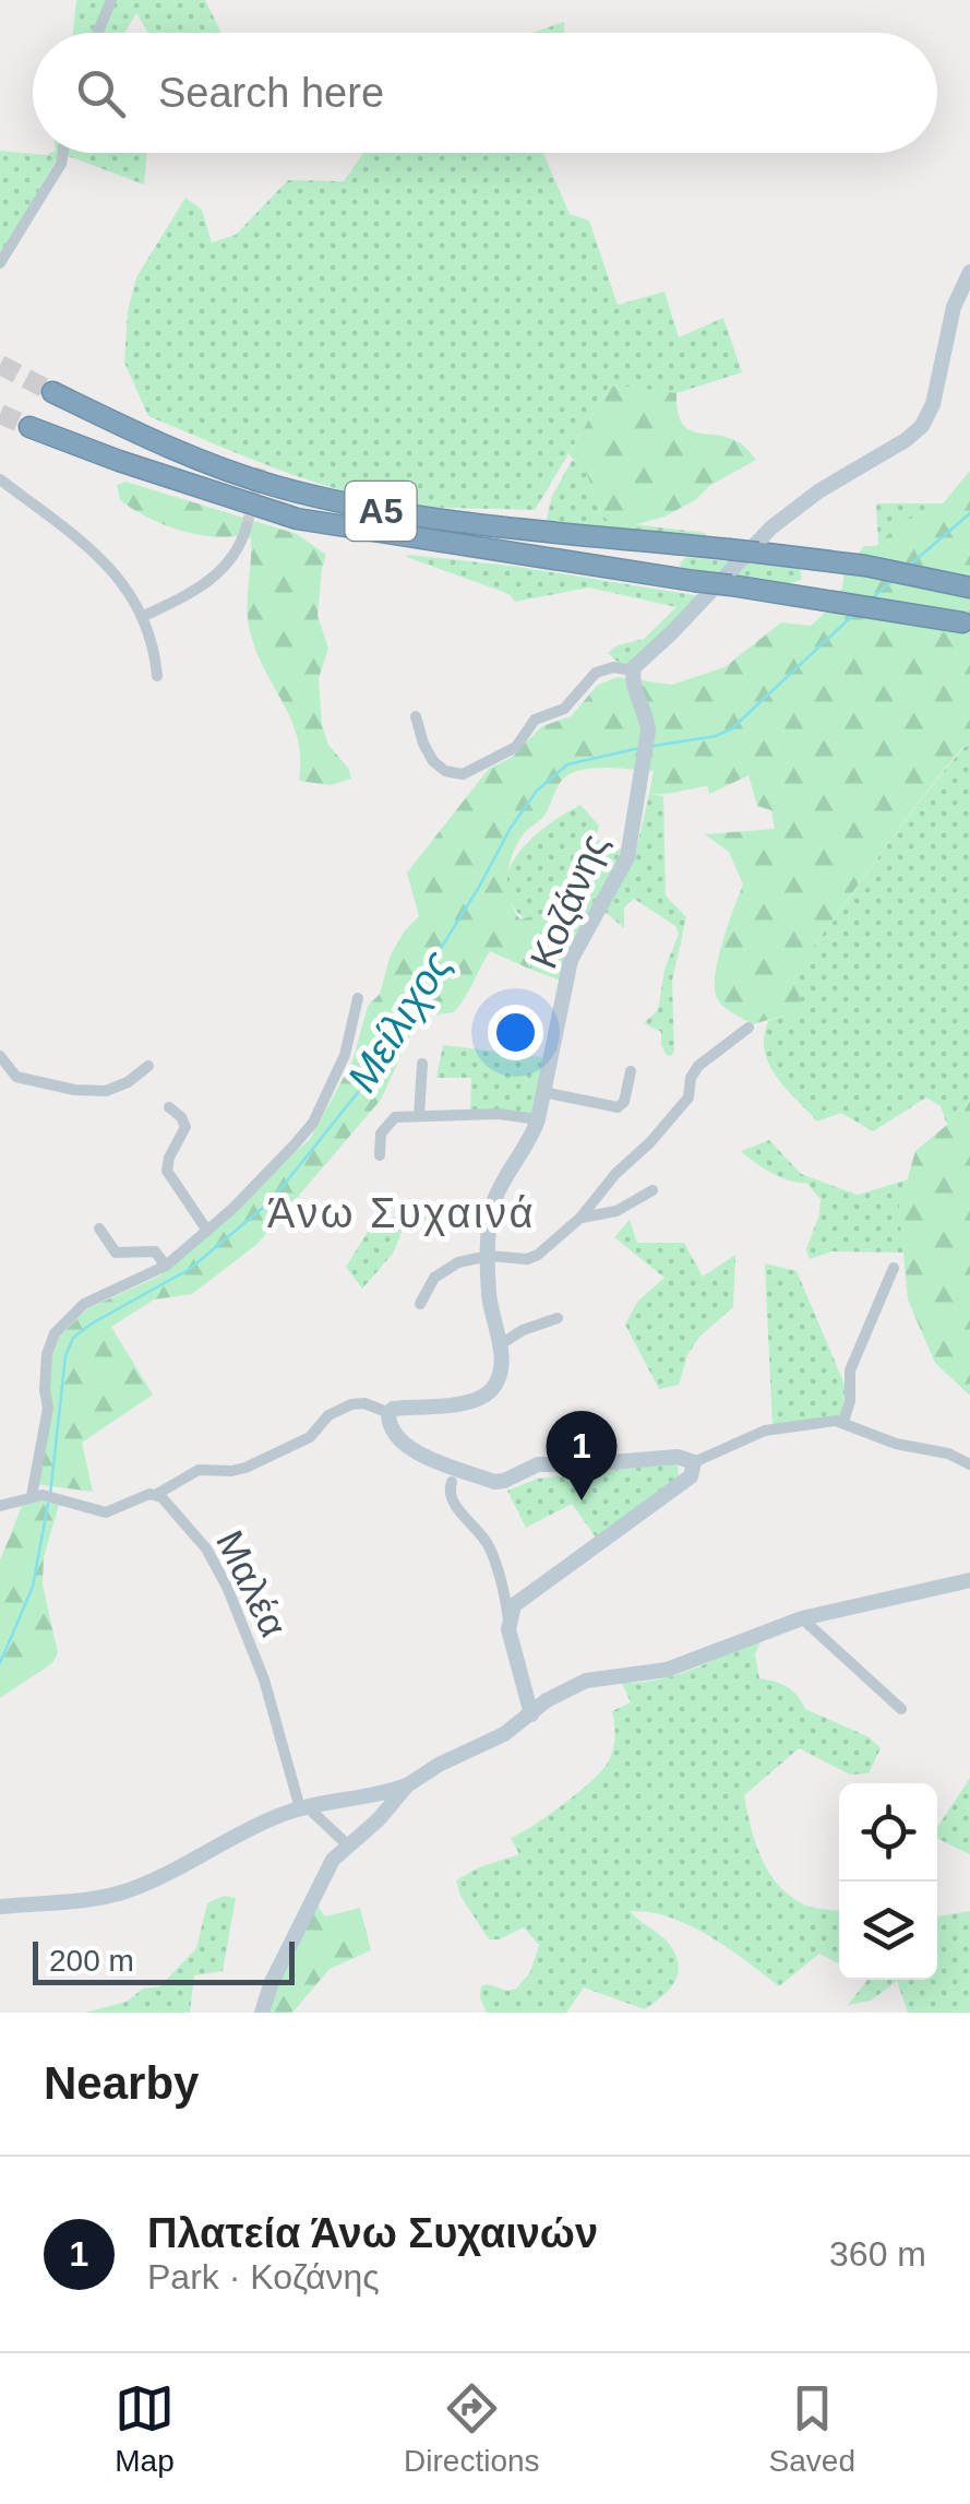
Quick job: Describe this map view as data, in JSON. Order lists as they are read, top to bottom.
{
  "streets": {
    "highway": ["Α5"],
    "street": ["Κοζάνης", "Μαλέα"]
  },
  "districts": ["Άνω Συχαινά"],
  "water": ["Μείλιχος"],
  "scale_bar": "200 m",
  "page": {
    "search": "Search here",
    "pins": "1",
    "scale": "200 m",
    "heading": "Nearby",
    "list": [
      {
        "mark": "1",
        "name": "Πλατεία Άνω Συχαινών",
        "note": "Park · Κοζάνης",
        "value": "360 m"
      }
    ],
    "nav": ["Map", "Directions", "Saved"]
  }
}
